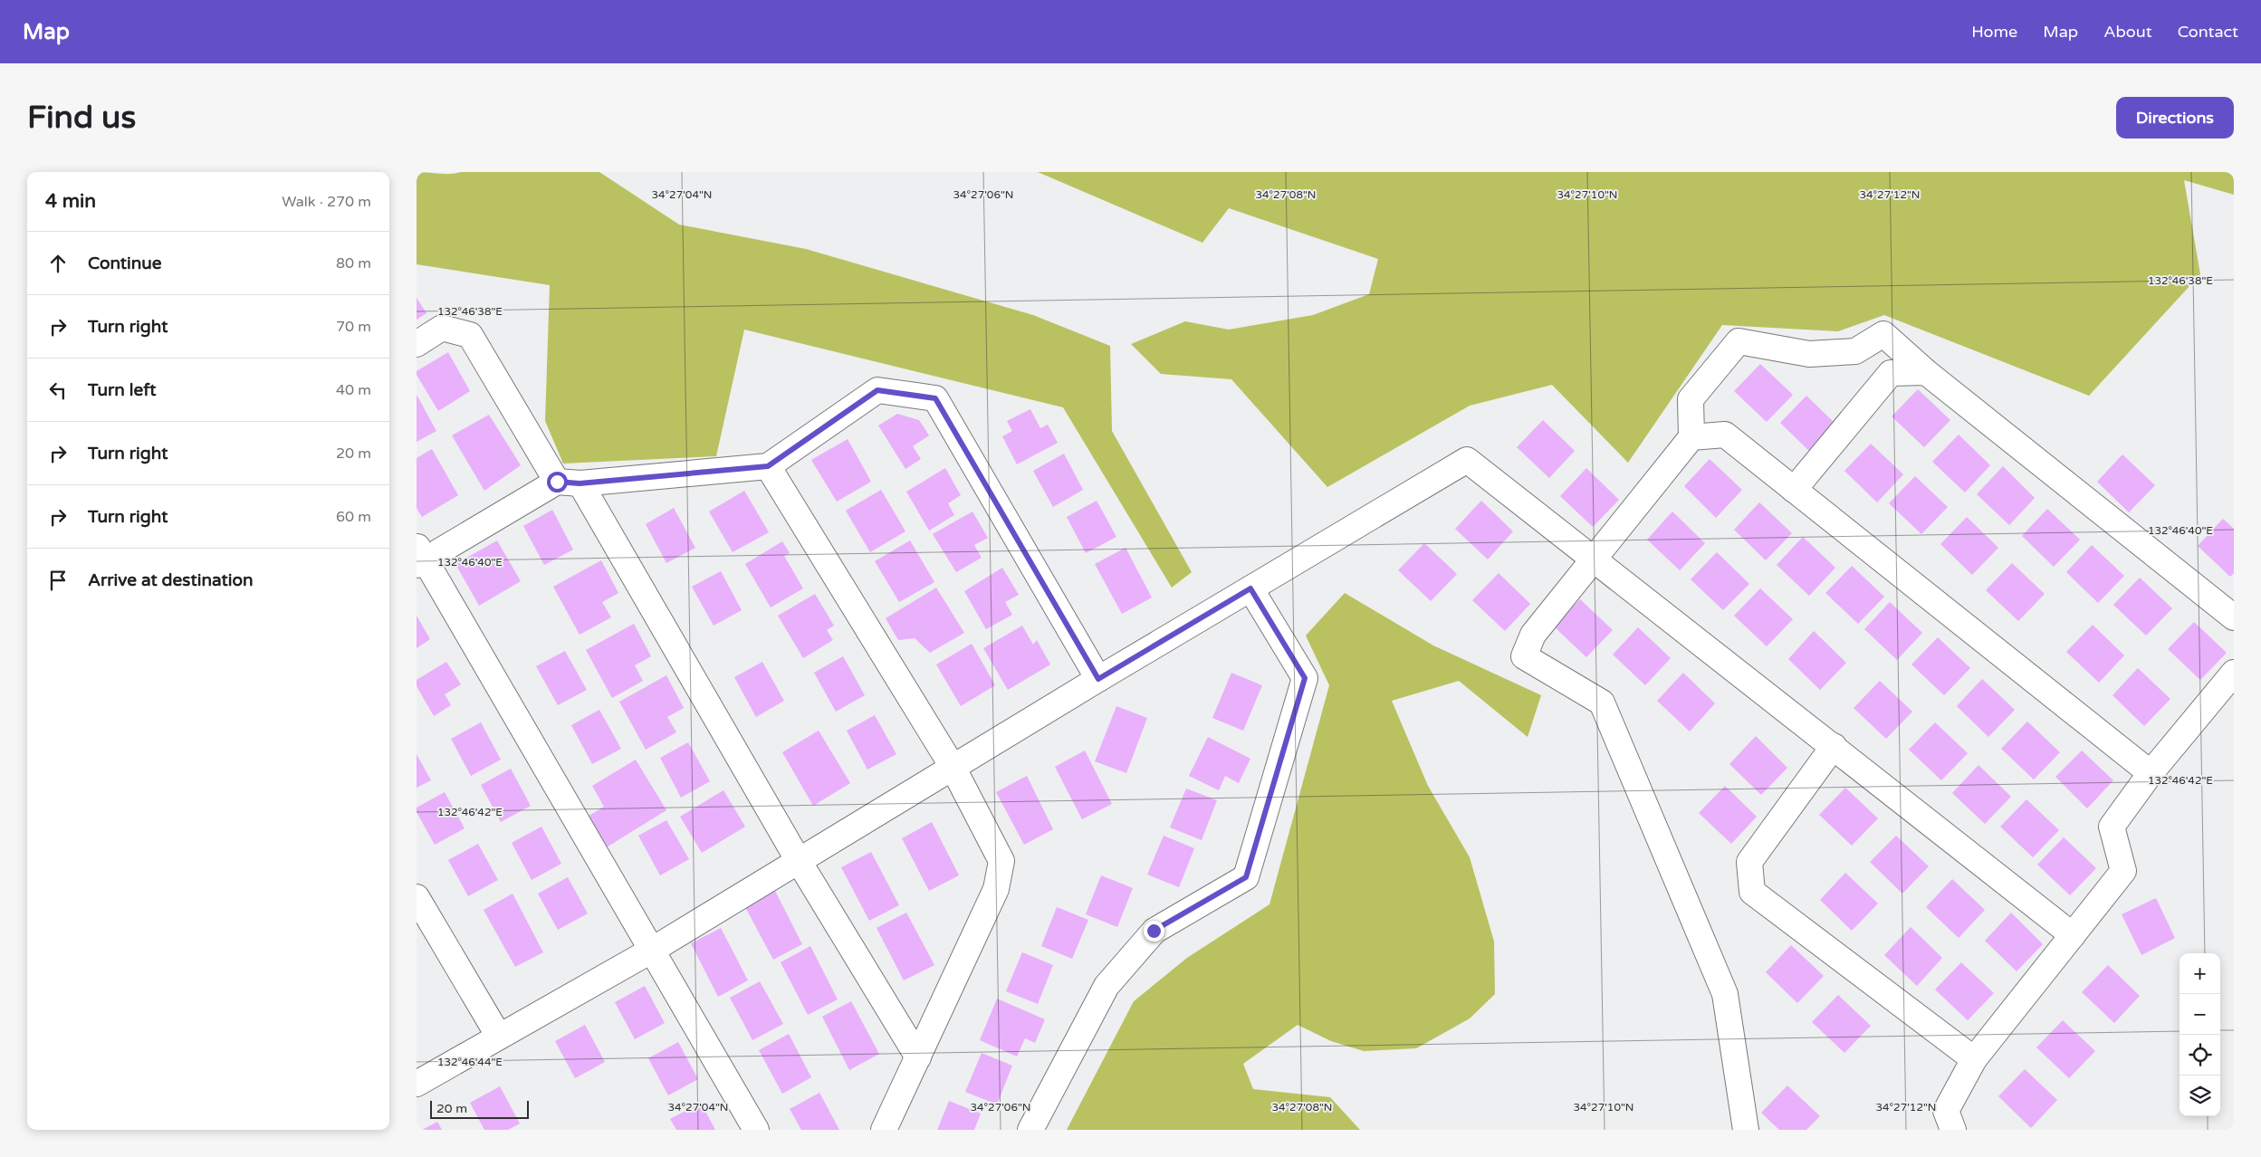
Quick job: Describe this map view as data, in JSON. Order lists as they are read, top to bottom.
{
  "scale_bar": "20 m",
  "page": {
    "header": "Map",
    "nav": [
      "Home",
      "Map",
      "About",
      "Contact"
    ],
    "buttons": "Directions",
    "title": "Find us",
    "heading": ["4 min", "Walk · 270 m"],
    "list": [
      ["Continue", "80 m"],
      ["Turn right", "70 m"],
      ["Turn left", "40 m"],
      ["Turn right", "20 m"],
      ["Turn right", "60 m"],
      "Arrive at destination"
    ],
    "map_buttons": ["+", "−"],
    "scale": "20 m"
  },
  "coordinates": [
    "34°27'04\"N",
    "34°27'06\"N",
    "34°27'08\"N",
    "34°27'10\"N",
    "34°27'12\"N",
    "132°46'38\"E",
    "132°46'40\"E",
    "132°46'42\"E",
    "132°46'44\"E"
  ]
}
